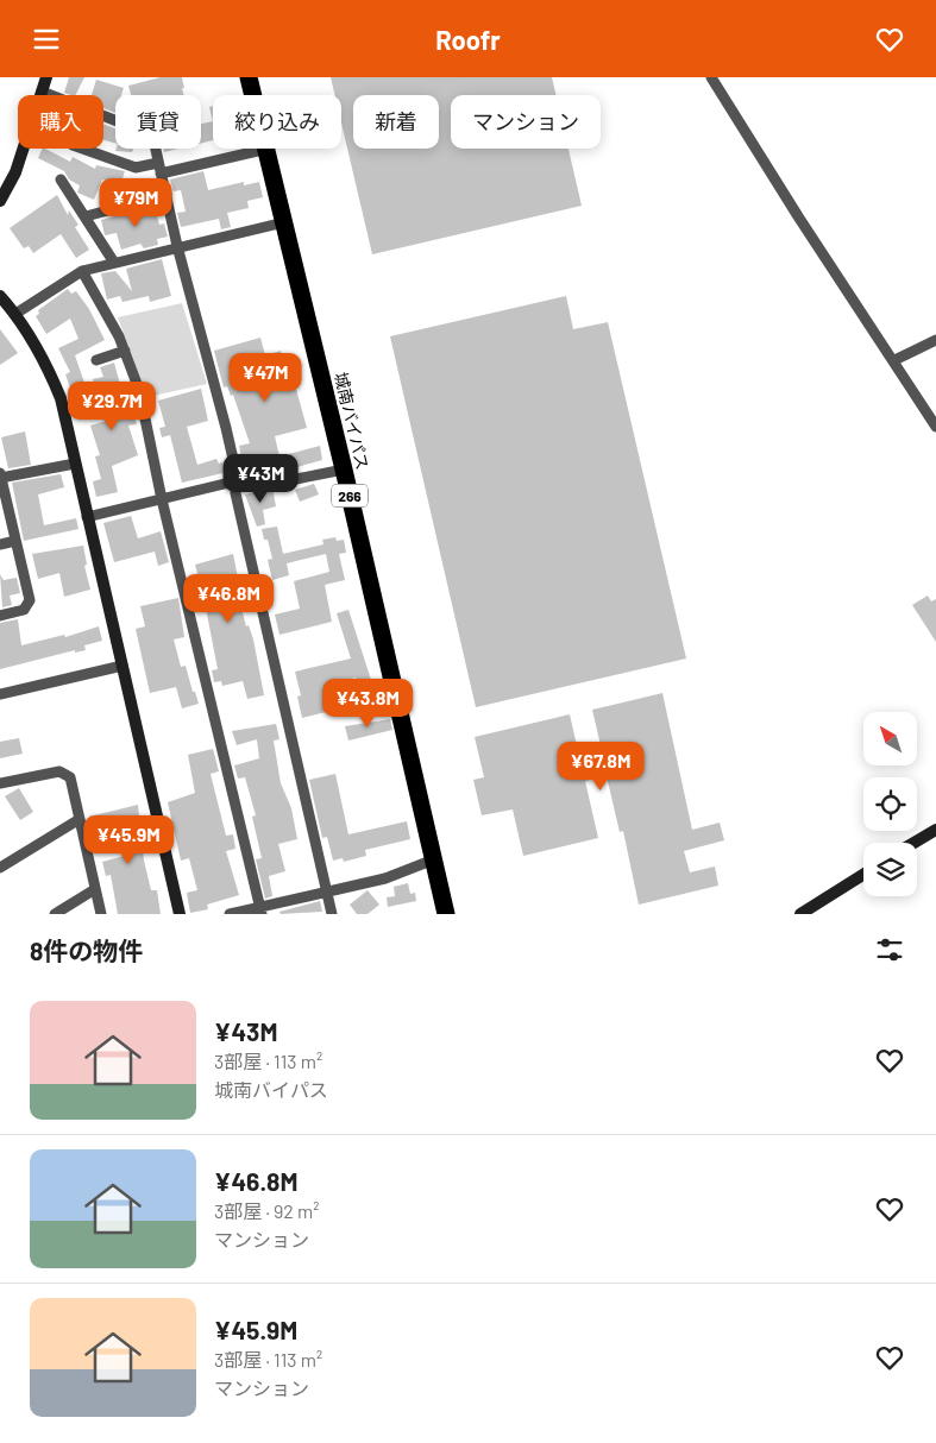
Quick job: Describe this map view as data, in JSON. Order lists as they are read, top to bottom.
{
  "streets": {
    "highway": ["城南バイパス", "266"]
  },
  "north": "top left",
  "page": {
    "header": "Roofr",
    "chip": [
      "購入",
      "賃貸",
      "絞り込み",
      "新着",
      "マンション"
    ],
    "price": [
      "¥79M",
      "¥47M",
      "¥29.7M",
      "¥43M",
      "¥46.8M",
      "¥43.8M",
      "¥67.8M",
      "¥45.9M"
    ],
    "heading": "8件の物件",
    "list": [
      {
        "name": "¥43M",
        "note": "3部屋 · 113 m² · 城南バイパス"
      },
      {
        "name": "¥46.8M",
        "note": "3部屋 · 92 m² · マンション"
      },
      {
        "name": "¥45.9M",
        "note": "3部屋 · 113 m² · マンション"
      }
    ]
  }
}
